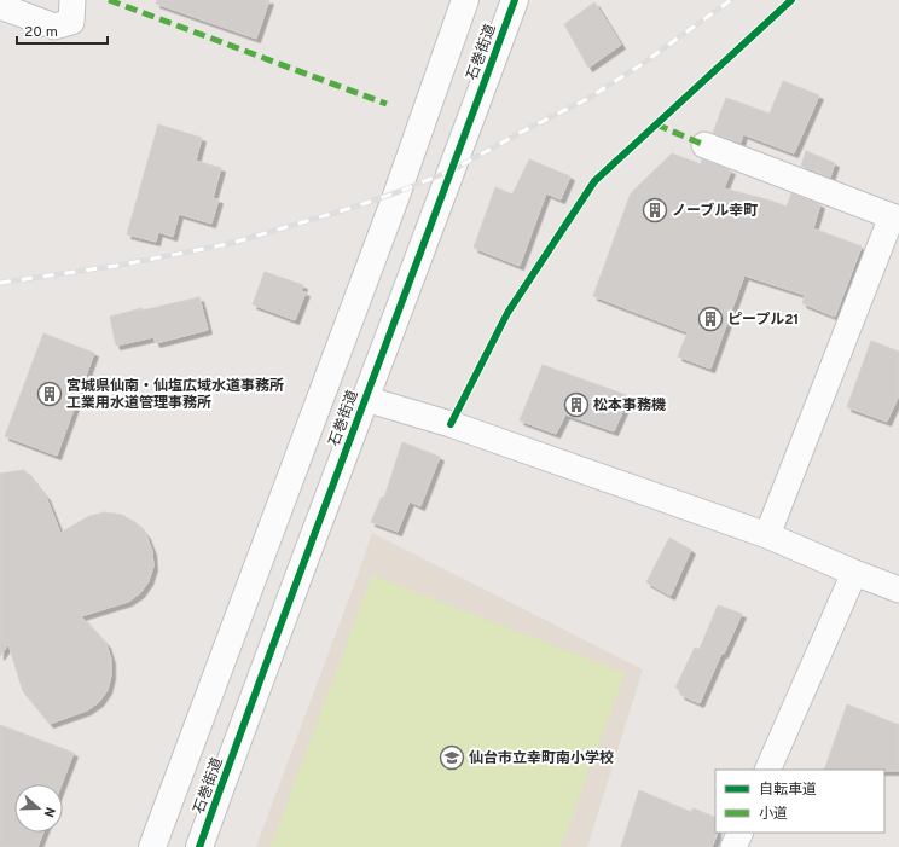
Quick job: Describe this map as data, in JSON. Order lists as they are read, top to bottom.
{
  "streets": {
    "street": ["石巻街道"]
  },
  "places": {
    "building": [
      "ノーブル幸町",
      "ピープル21",
      "宮城県仙南・仙塩広域水道事務所 工業用水道管理事務所",
      "松本事務機"
    ],
    "school or university": ["仙台市立幸町南小学校"]
  },
  "legend": ["自転車道", "小道"],
  "scale_bar": "20 m",
  "north": "right"
}
